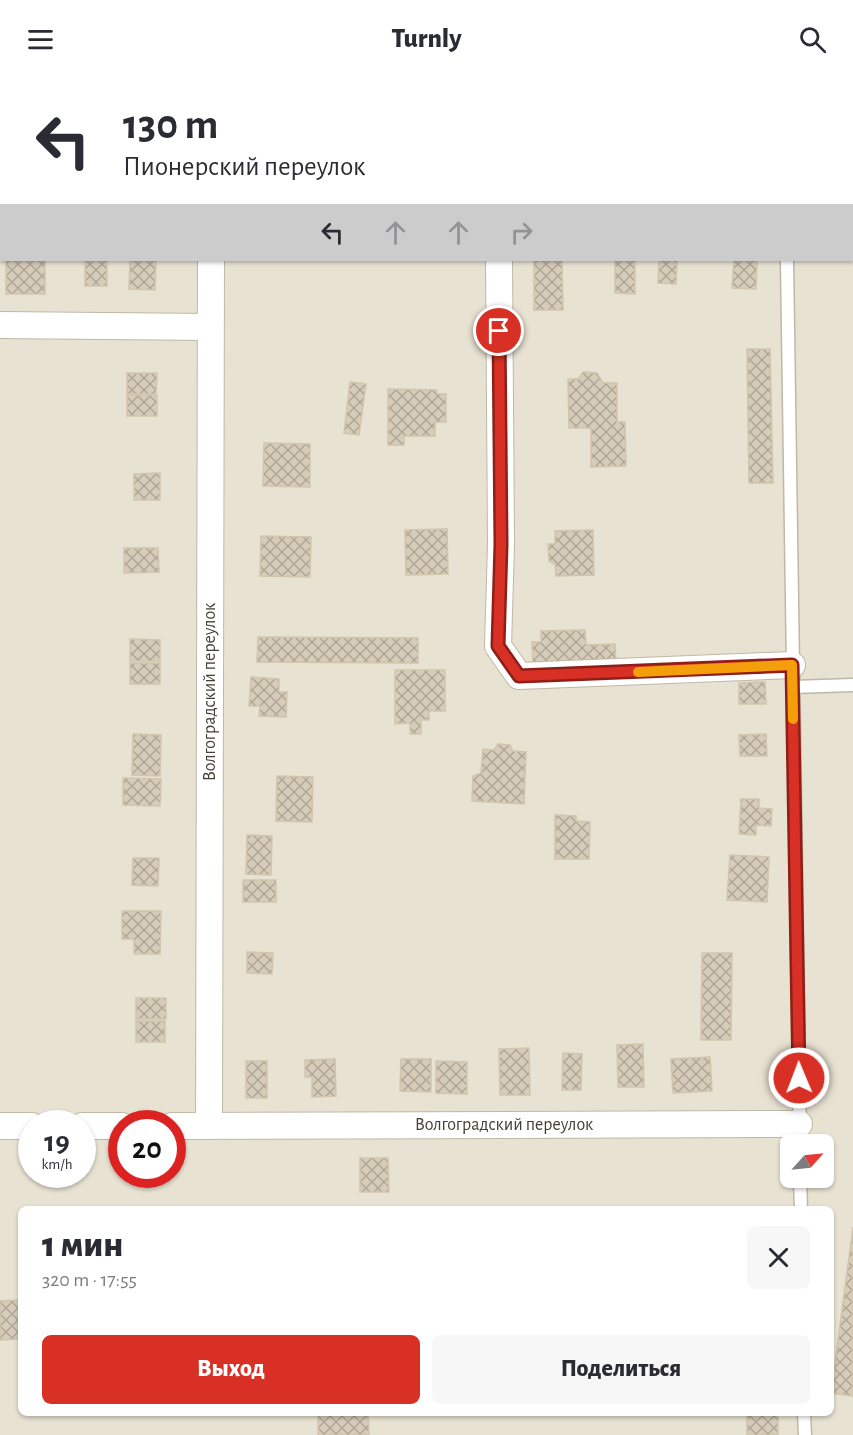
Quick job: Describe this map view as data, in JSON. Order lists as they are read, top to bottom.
{
  "streets": {
    "street": ["Волгоградский переулок"]
  },
  "north": "top right",
  "page": {
    "header": "Turnly",
    "turn": ["130 m", "Пионерский переулок"],
    "speed": "19 km/h",
    "limit": "20",
    "heading": ["1 мин", "320 m · 17:55"],
    "buttons": ["Выход", "Поделиться"]
  }
}
